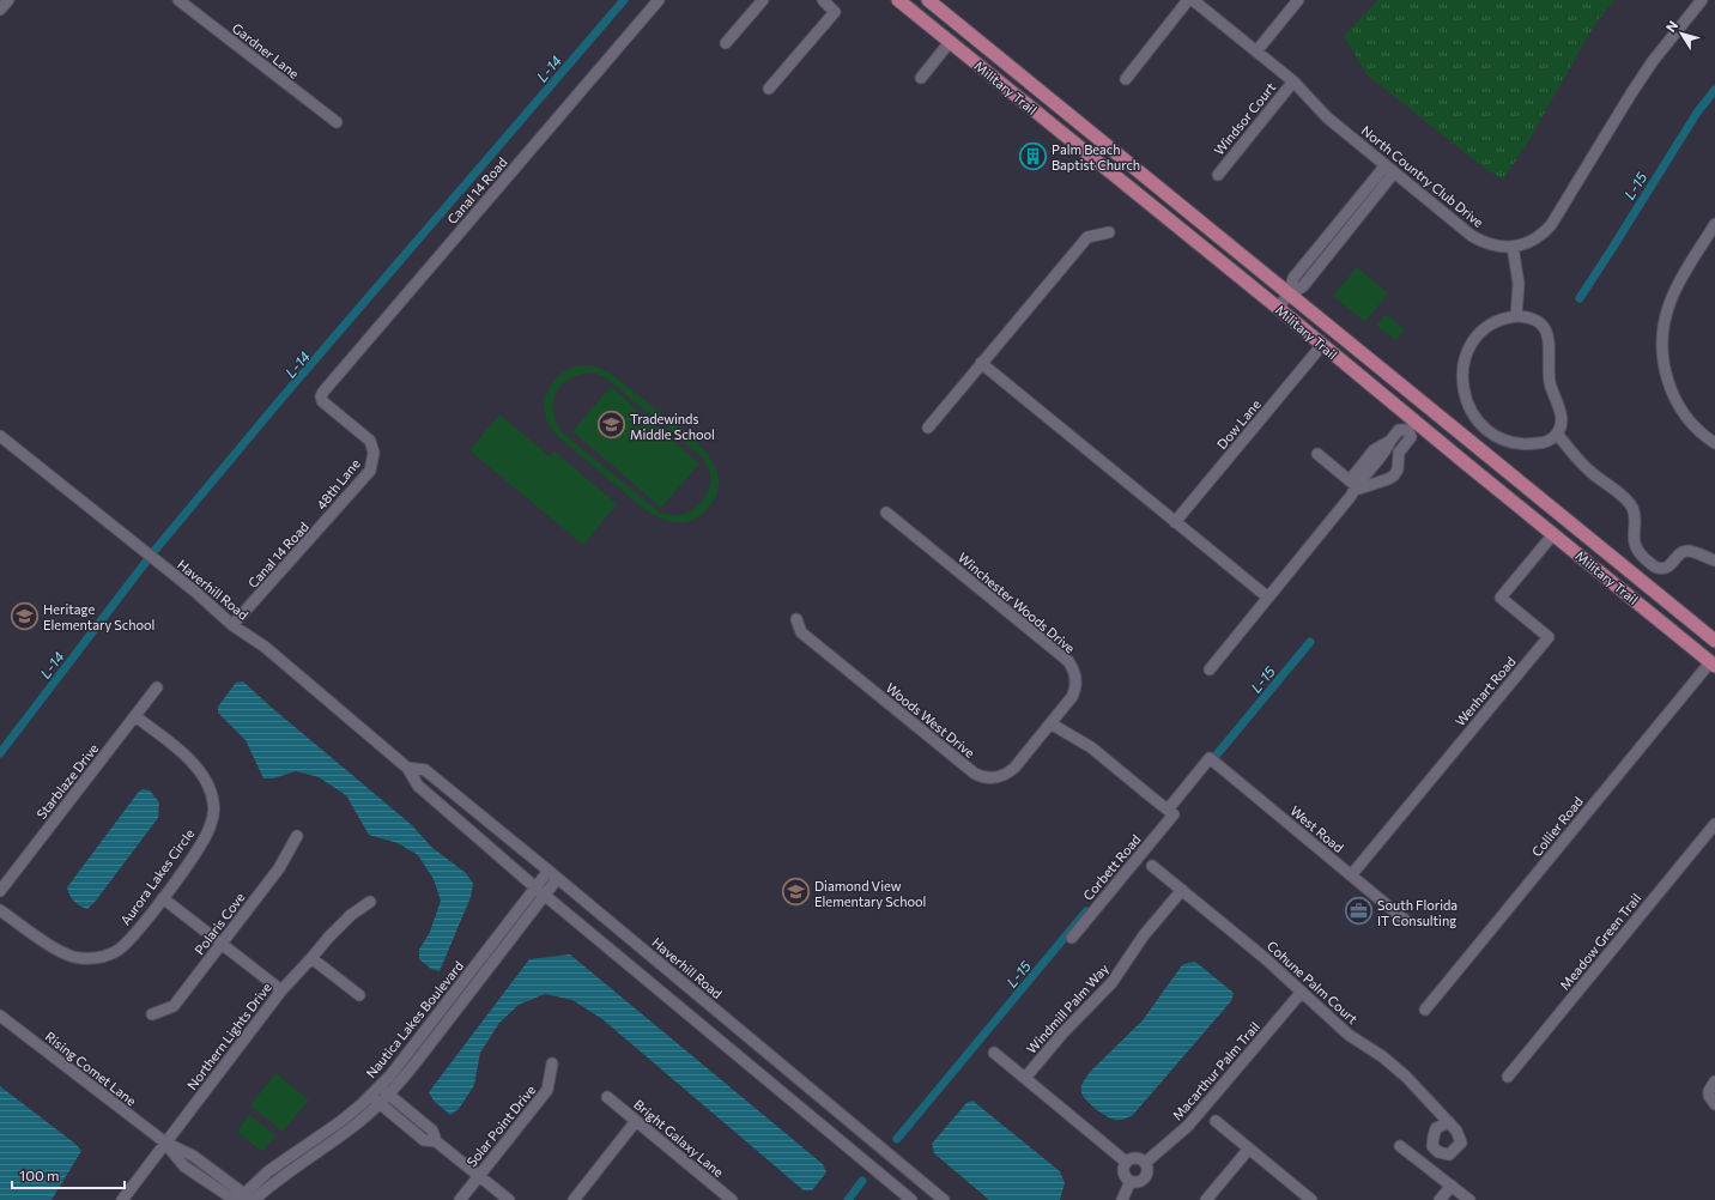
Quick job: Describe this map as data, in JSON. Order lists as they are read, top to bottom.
{
  "streets": {
    "main road": ["Military Trail"],
    "street": [
      "Gardner Lane",
      "Windsor Court",
      "North Country Club Drive",
      "Canal 14 Road",
      "Dow Lane",
      "48th Lane",
      "Haverhill Road",
      "Winchester Woods Drive",
      "Wenhart Road",
      "Woods West Drive",
      "Starblaze Drive",
      "Collier Road",
      "West Road",
      "Corbett Road",
      "Aurora Lakes Circle",
      "Polaris Cove",
      "Meadow Green Trail",
      "Cohune Palm Court",
      "Windmill Palm Way",
      "Nautica Lakes Boulevard",
      "Northern Lights Drive",
      "Rising Comet Lane",
      "Macarthur Palm Trail",
      "Solar Point Drive",
      "Bright Galaxy Lane"
    ]
  },
  "crossings": [
    ["Military Trail", "Dow Lane"],
    ["Military Trail", "Wenhart Road"],
    ["Military Trail", "Collier Road"],
    ["Windsor Court", "North Country Club Drive"],
    ["Canal 14 Road", "48th Lane"],
    ["Canal 14 Road", "Haverhill Road"],
    ["Haverhill Road", "Nautica Lakes Boulevard"],
    ["Winchester Woods Drive", "Woods West Drive"],
    ["Wenhart Road", "West Road"],
    ["Starblaze Drive", "Aurora Lakes Circle"],
    ["West Road", "Corbett Road"],
    ["Cohune Palm Court", "Windmill Palm Way"],
    ["Cohune Palm Court", "Macarthur Palm Trail"],
    ["Nautica Lakes Boulevard", "Rising Comet Lane"],
    ["Northern Lights Drive", "Rising Comet Lane"]
  ],
  "water": ["L-14", "L-15"],
  "places": {
    "building": ["Palm Beach Baptist Church"],
    "school or university": ["Tradewinds Middle School", "Heritage Elementary School", "Diamond View Elementary School"],
    "office": ["South Florida IT Consulting"]
  },
  "scale_bar": "100 m",
  "north": "top left"
}
